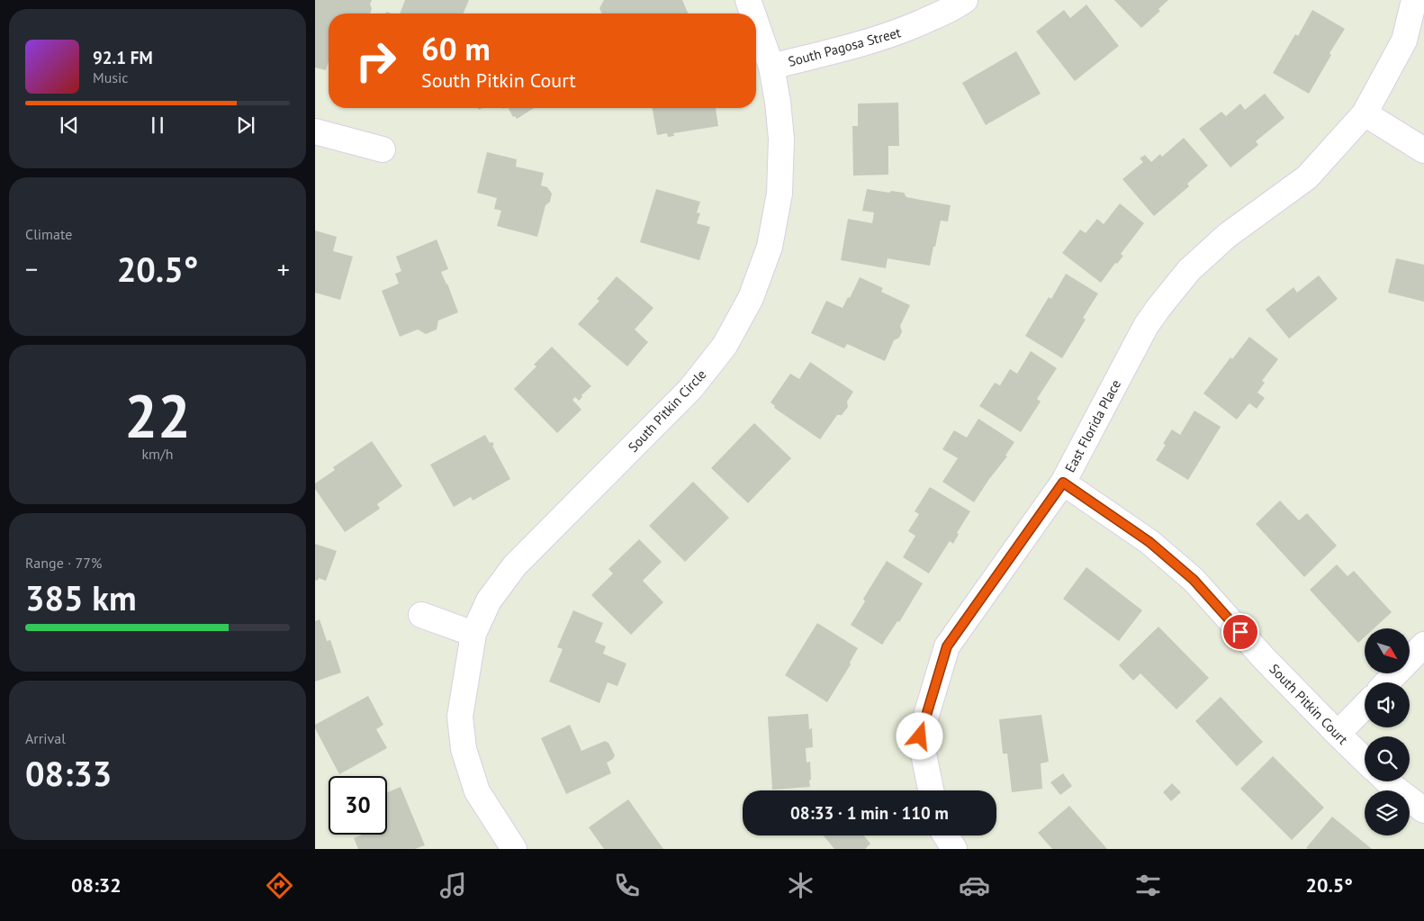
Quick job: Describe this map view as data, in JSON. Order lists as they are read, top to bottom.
{
  "streets": {
    "street": [
      "South Pagosa Street",
      "South Pitkin Circle",
      "East Florida Place",
      "South Pitkin Court"
    ]
  },
  "crossings": [
    ["South Pagosa Street", "South Pitkin Circle"],
    ["East Florida Place", "South Pitkin Court"]
  ],
  "north": "bottom right",
  "page": {
    "turn": ["60 m", "South Pitkin Court"],
    "song": ["92.1 FM", "Music"],
    "tile": [
      "Climate",
      ["22", "km/h"],
      ["Range · 77%", "385 km"],
      ["Arrival", "08:33"]
    ],
    "heat": ["−", "20.5°", "+"],
    "limit": "30",
    "trip": "08:33 · 1 min · 110 m",
    "tabs": ["08:32", "20.5°"]
  }
}
